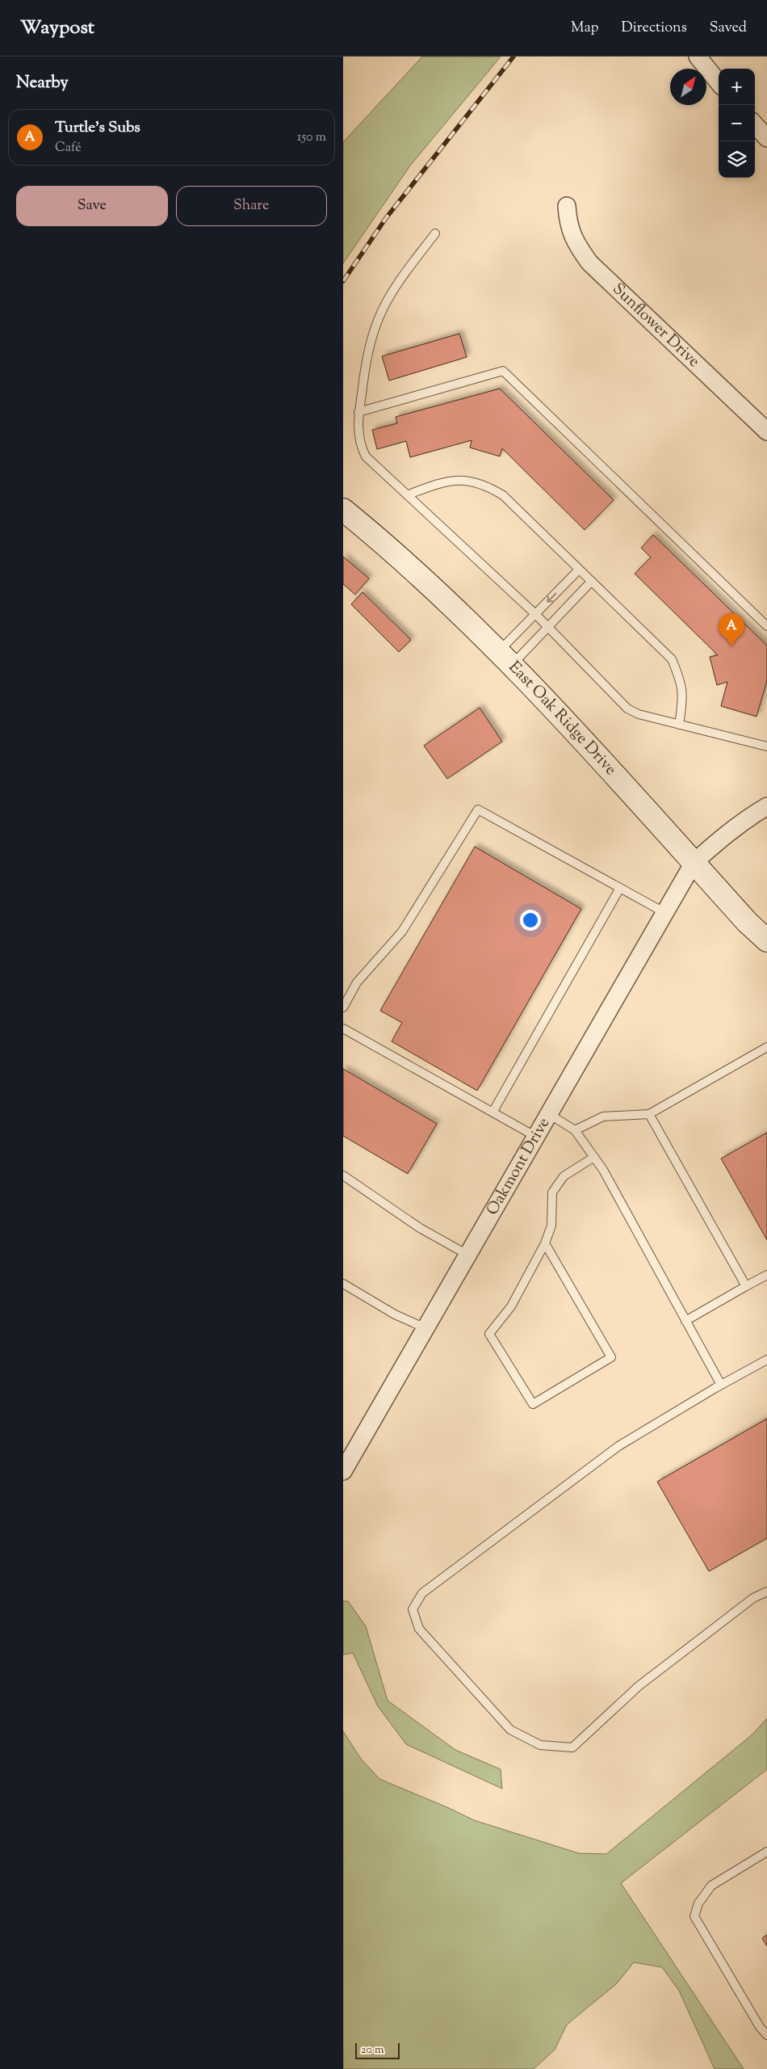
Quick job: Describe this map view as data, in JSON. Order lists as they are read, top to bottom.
{
  "streets": {
    "main road": ["East Oak Ridge Drive"],
    "street": ["Sunflower Drive", "Oakmont Drive"]
  },
  "crossings": [
    ["East Oak Ridge Drive", "Oakmont Drive"]
  ],
  "scale_bar": "20 m",
  "north": "top right",
  "page": {
    "header": "Waypost",
    "nav": ["Map", "Directions", "Saved"],
    "heading": "Nearby",
    "map_buttons": ["+", "−"],
    "list": [
      {
        "mark": "A",
        "name": "Turtle’s Subs",
        "note": "Café",
        "value": "150 m"
      }
    ],
    "buttons": ["Save", "Share"],
    "pins": "A",
    "scale": "20 m"
  }
}
